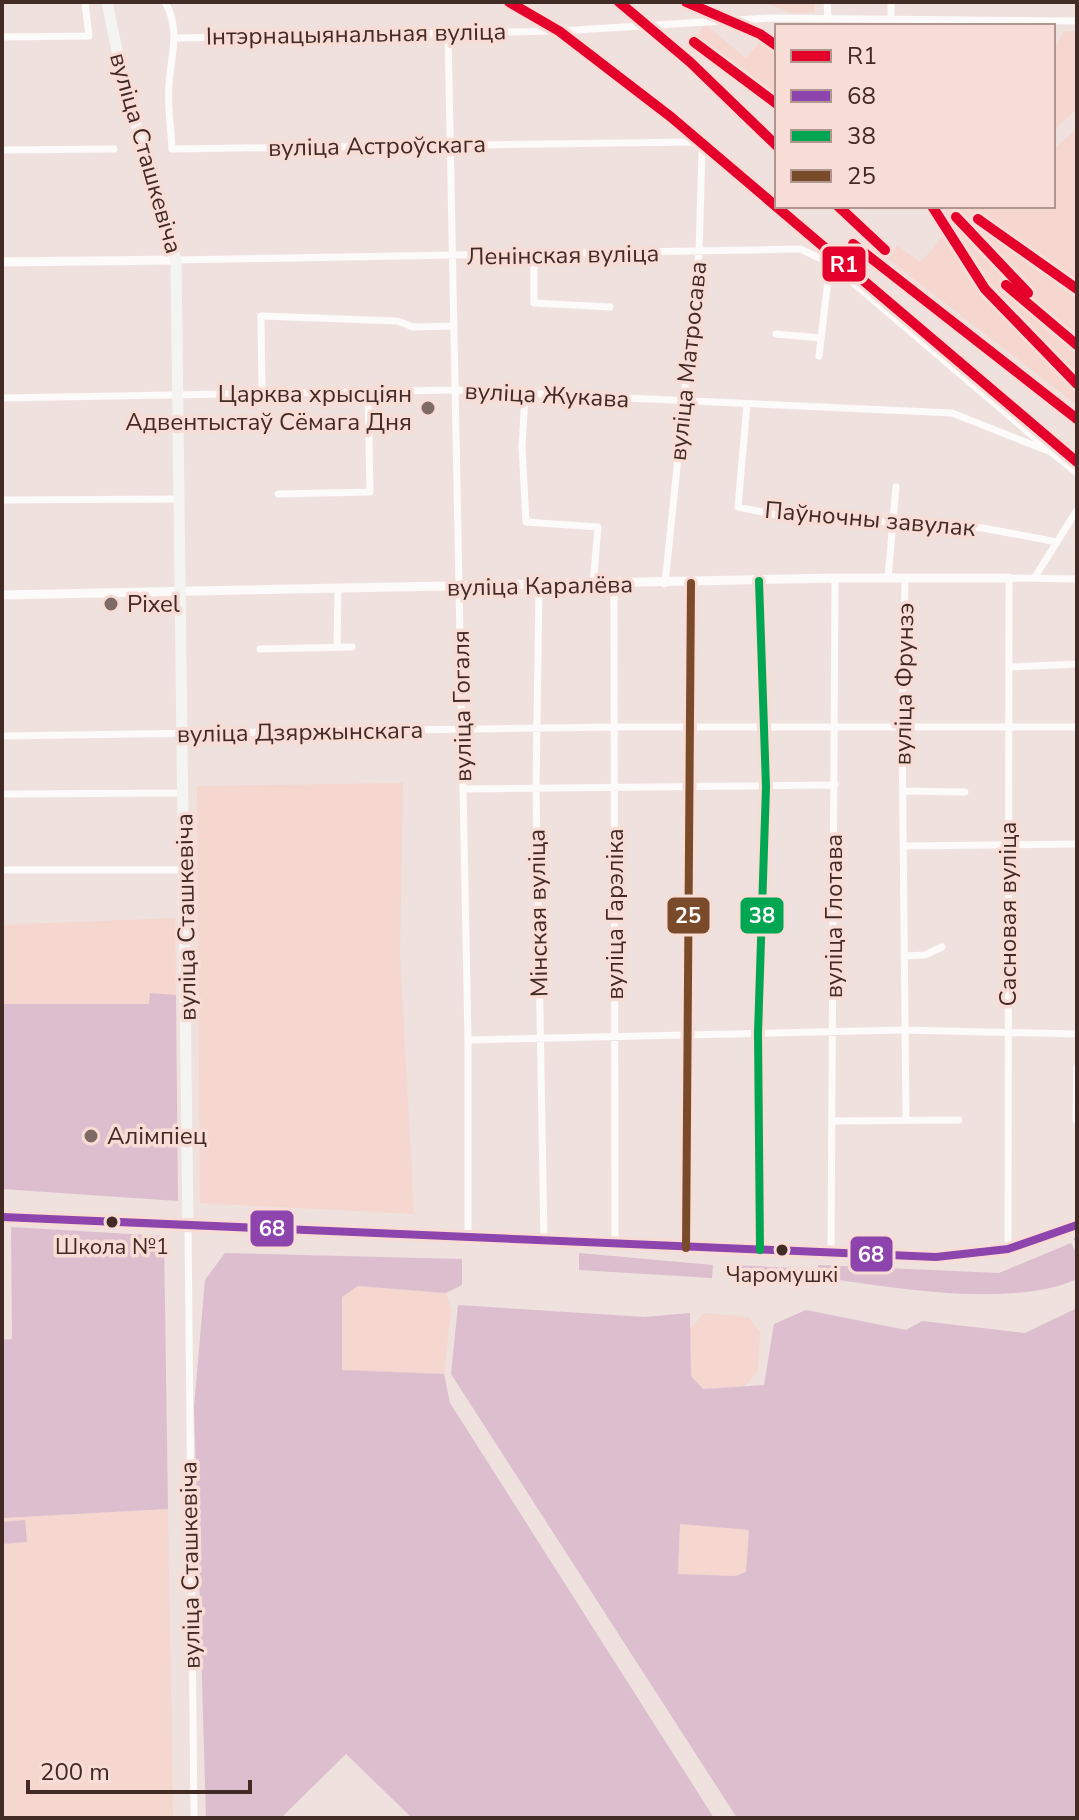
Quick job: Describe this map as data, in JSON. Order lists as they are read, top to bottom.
{
  "streets": {
    "main road": ["вуліца Сташкевіча"],
    "street": [
      "Інтэрнацыянальная вуліца",
      "вуліца Астроўскага",
      "Ленінская вуліца",
      "вуліца Матросава",
      "вуліца Жукава",
      "Паўночны завулак",
      "вуліца Каралёва",
      "вуліца Фрунзэ",
      "вуліца Гогаля",
      "вуліца Дзяржынскага",
      "Мінская вуліца",
      "вуліца Гарэліка",
      "Сасновая вуліца",
      "вуліца Глотава"
    ]
  },
  "crossings": [
    ["Інтэрнацыянальная вуліца", "вуліца Астроўскага"],
    ["Інтэрнацыянальная вуліца", "вуліца Гогаля"],
    ["вуліца Астроўскага", "вуліца Матросава"],
    ["вуліца Астроўскага", "вуліца Гогаля"],
    ["вуліца Сташкевіча", "Ленінская вуліца"],
    ["вуліца Сташкевіча", "вуліца Жукава"],
    ["вуліца Сташкевіча", "вуліца Каралёва"],
    ["вуліца Сташкевіча", "вуліца Дзяржынскага"],
    ["Ленінская вуліца", "вуліца Матросава"],
    ["Ленінская вуліца", "вуліца Жукава"],
    ["Ленінская вуліца", "вуліца Гогаля"],
    ["вуліца Матросава", "вуліца Жукава"],
    ["вуліца Матросава", "вуліца Каралёва"],
    ["вуліца Жукава", "Паўночны завулак"],
    ["вуліца Жукава", "вуліца Гогаля"],
    ["вуліца Каралёва", "вуліца Фрунзэ"],
    ["вуліца Каралёва", "вуліца Гогаля"],
    ["вуліца Каралёва", "Мінская вуліца"],
    ["вуліца Каралёва", "вуліца Гарэліка"],
    ["вуліца Каралёва", "Сасновая вуліца"],
    ["вуліца Каралёва", "вуліца Глотава"],
    ["вуліца Фрунзэ", "вуліца Дзяржынскага"],
    ["вуліца Гогаля", "вуліца Дзяржынскага"],
    ["вуліца Дзяржынскага", "Мінская вуліца"],
    ["вуліца Дзяржынскага", "вуліца Гарэліка"],
    ["вуліца Дзяржынскага", "Сасновая вуліца"],
    ["вуліца Дзяржынскага", "вуліца Глотава"]
  ],
  "places": [
    "Царква хрысціян Адвентыстаў Сёмага Дня",
    "Pixel",
    "Алімпіец",
    "Школа №1",
    "Чаромушкі"
  ],
  "lines": [
    "transit line R1",
    "transit line 38",
    "transit line 25",
    "transit line 68"
  ],
  "legend": [
    "R1",
    "68",
    "38",
    "25"
  ],
  "scale_bar": "200 m"
}
